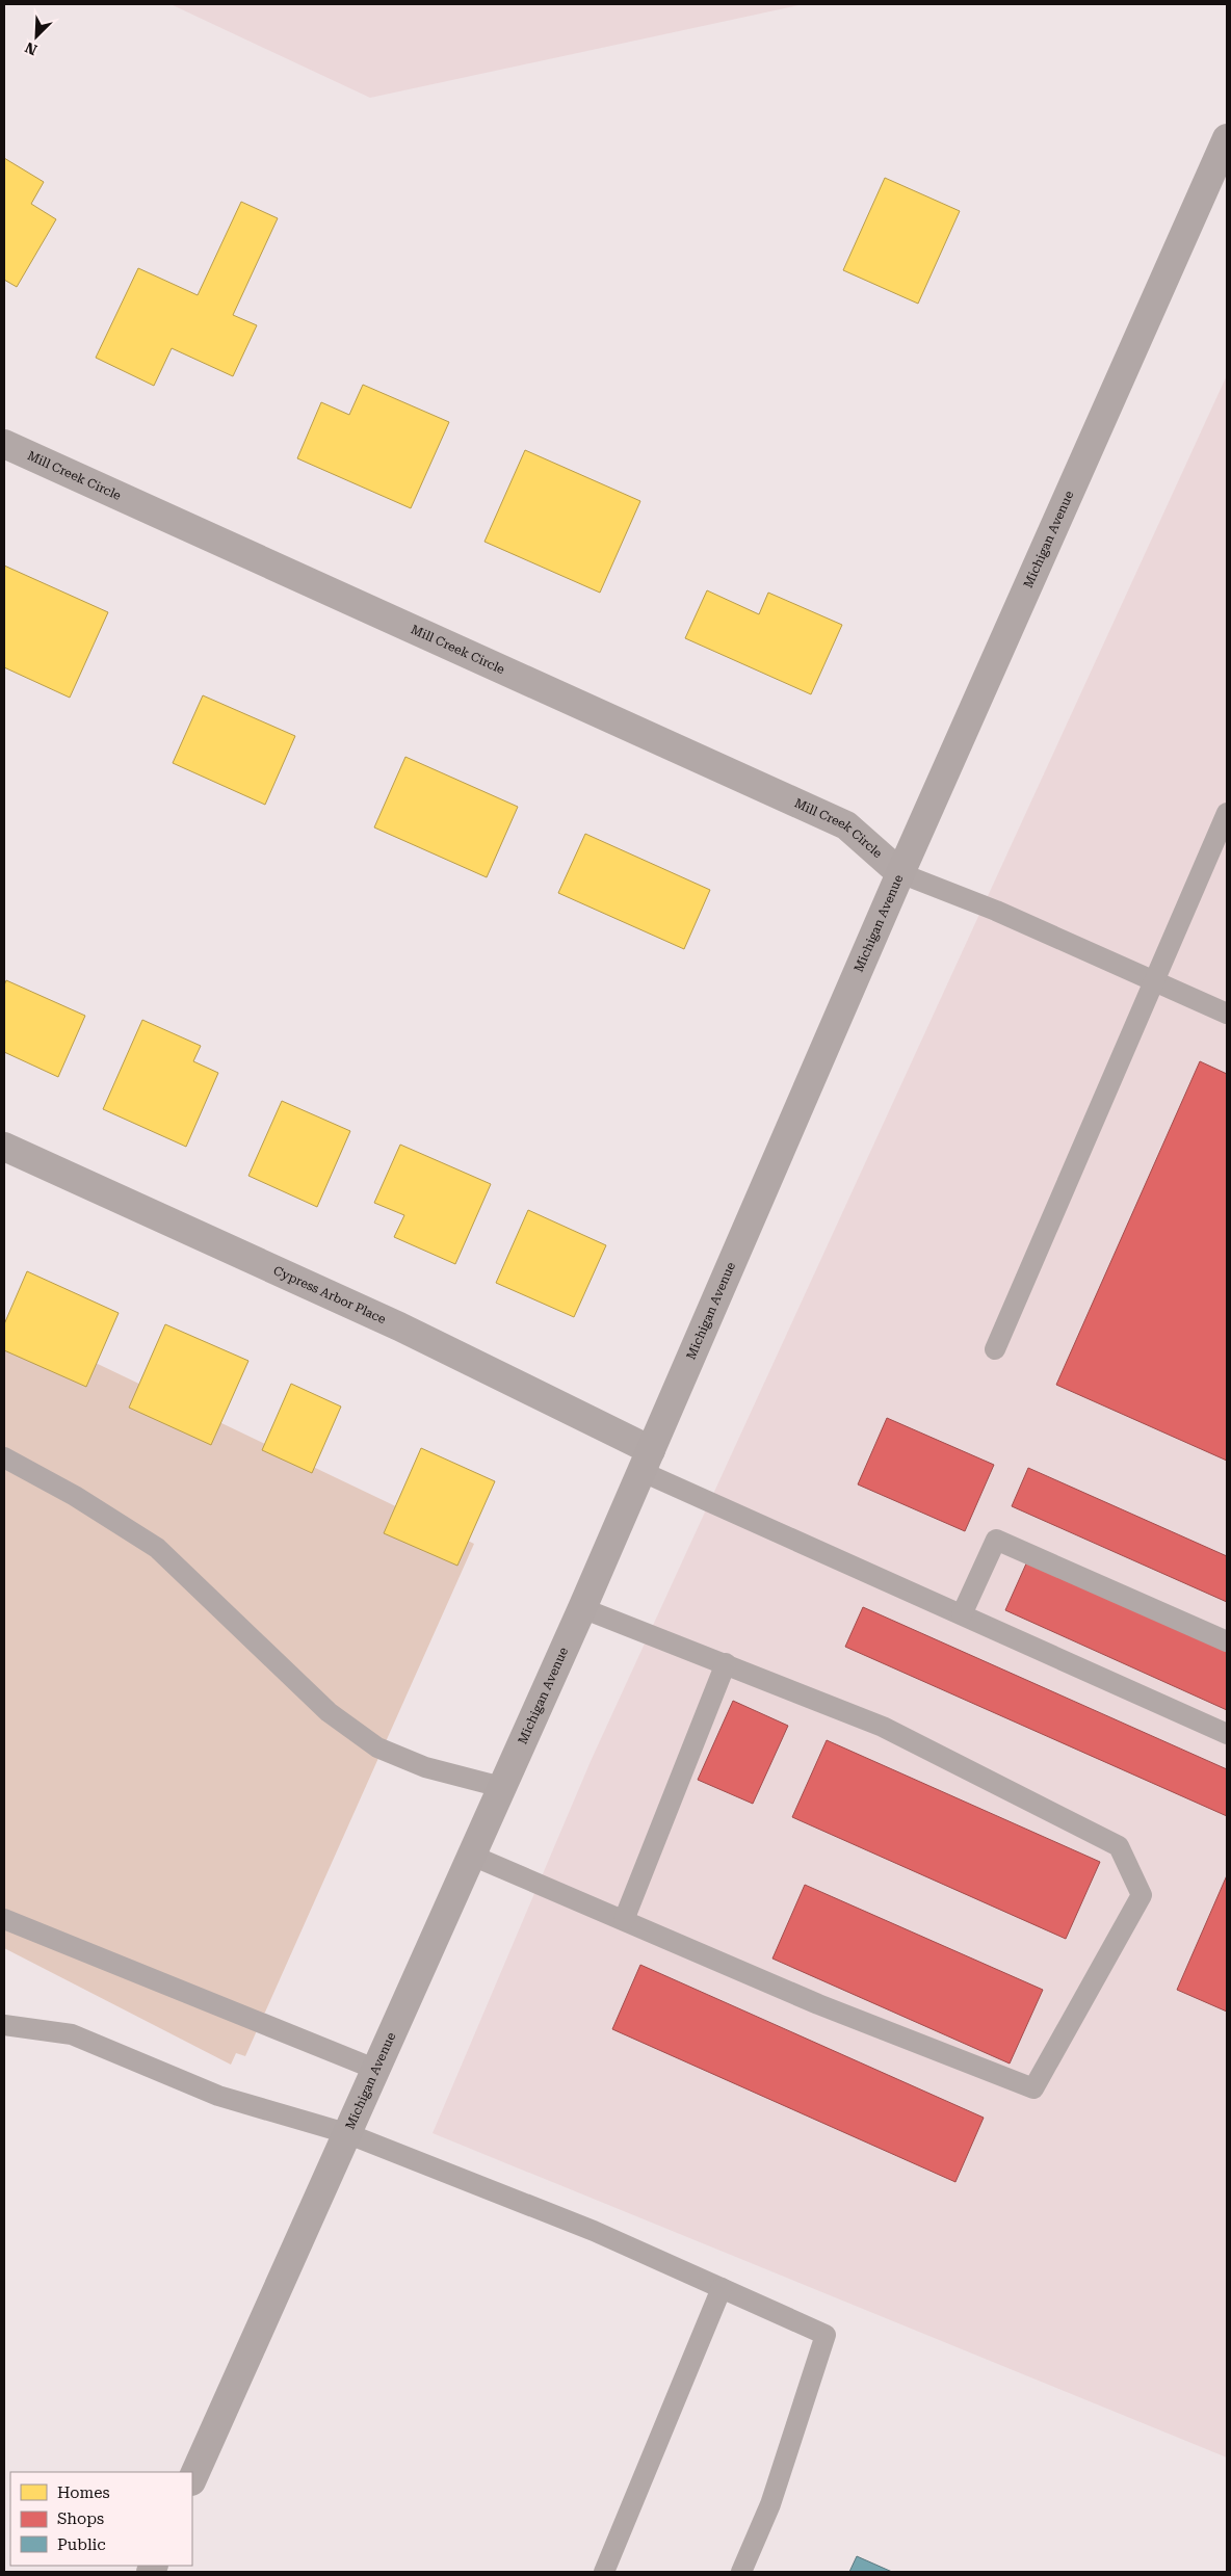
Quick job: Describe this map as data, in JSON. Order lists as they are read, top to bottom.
{
  "streets": {
    "main road": ["Michigan Avenue"],
    "street": ["Mill Creek Circle", "Cypress Arbor Place"]
  },
  "crossings": [
    ["Mill Creek Circle", "Michigan Avenue"],
    ["Michigan Avenue", "Cypress Arbor Place"]
  ],
  "legend": ["Homes", "Shops", "Public"],
  "north": "bottom left"
}
